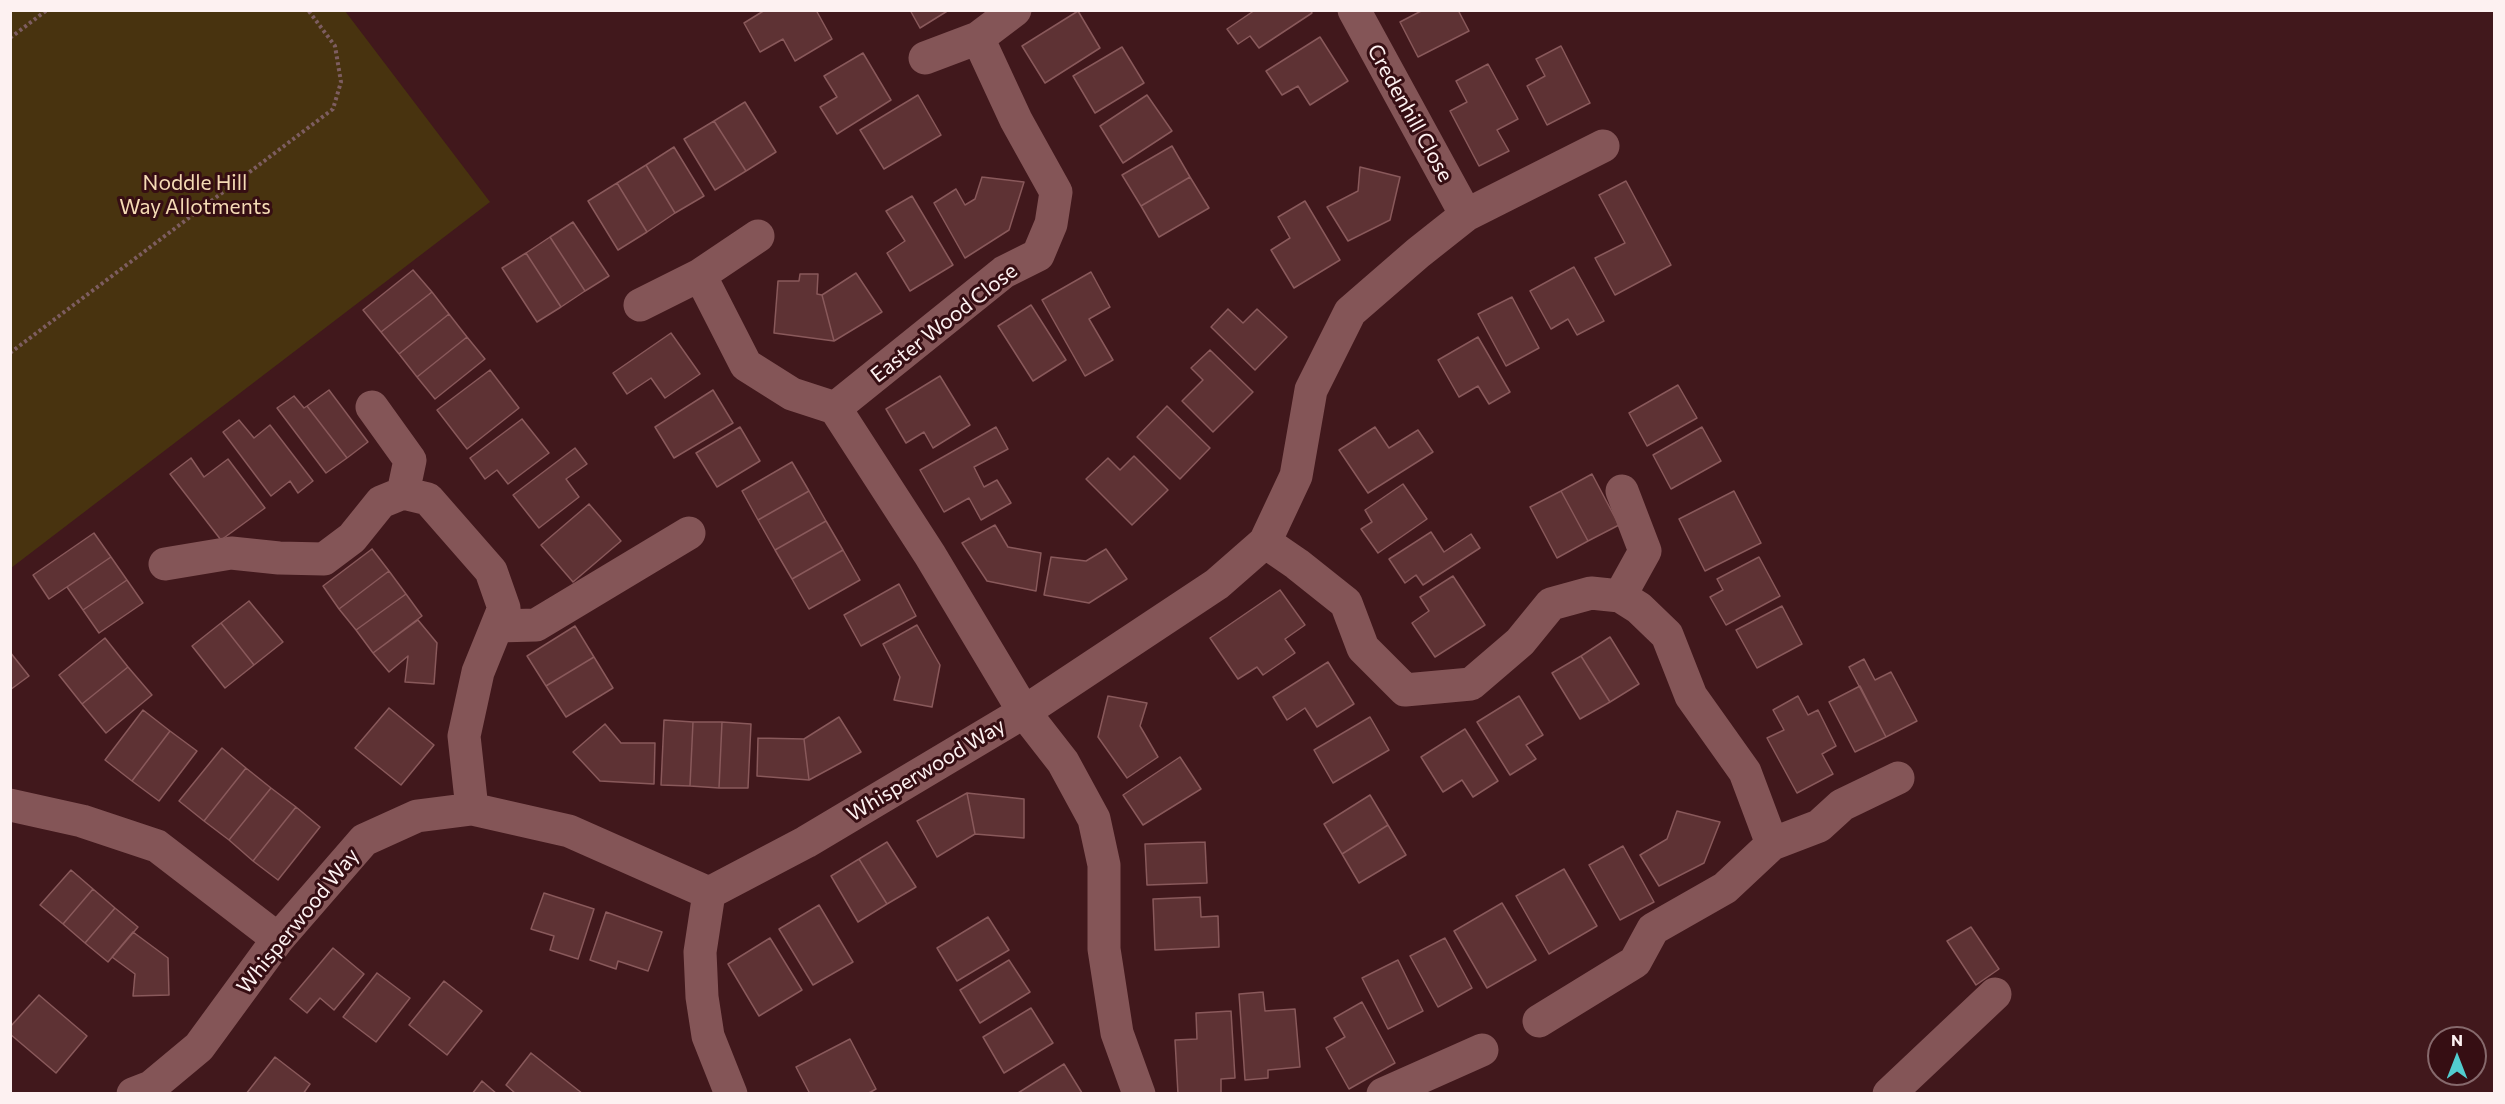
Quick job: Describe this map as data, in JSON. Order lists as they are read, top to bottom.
{
  "streets": {
    "street": ["Credenhill Close", "Easter Wood Close", "Whisperwood Way"]
  },
  "crossings": [
    ["Credenhill Close", "Whisperwood Way"]
  ],
  "parks": ["Noddle Hill Way Allotments"],
  "north": "top"
}
